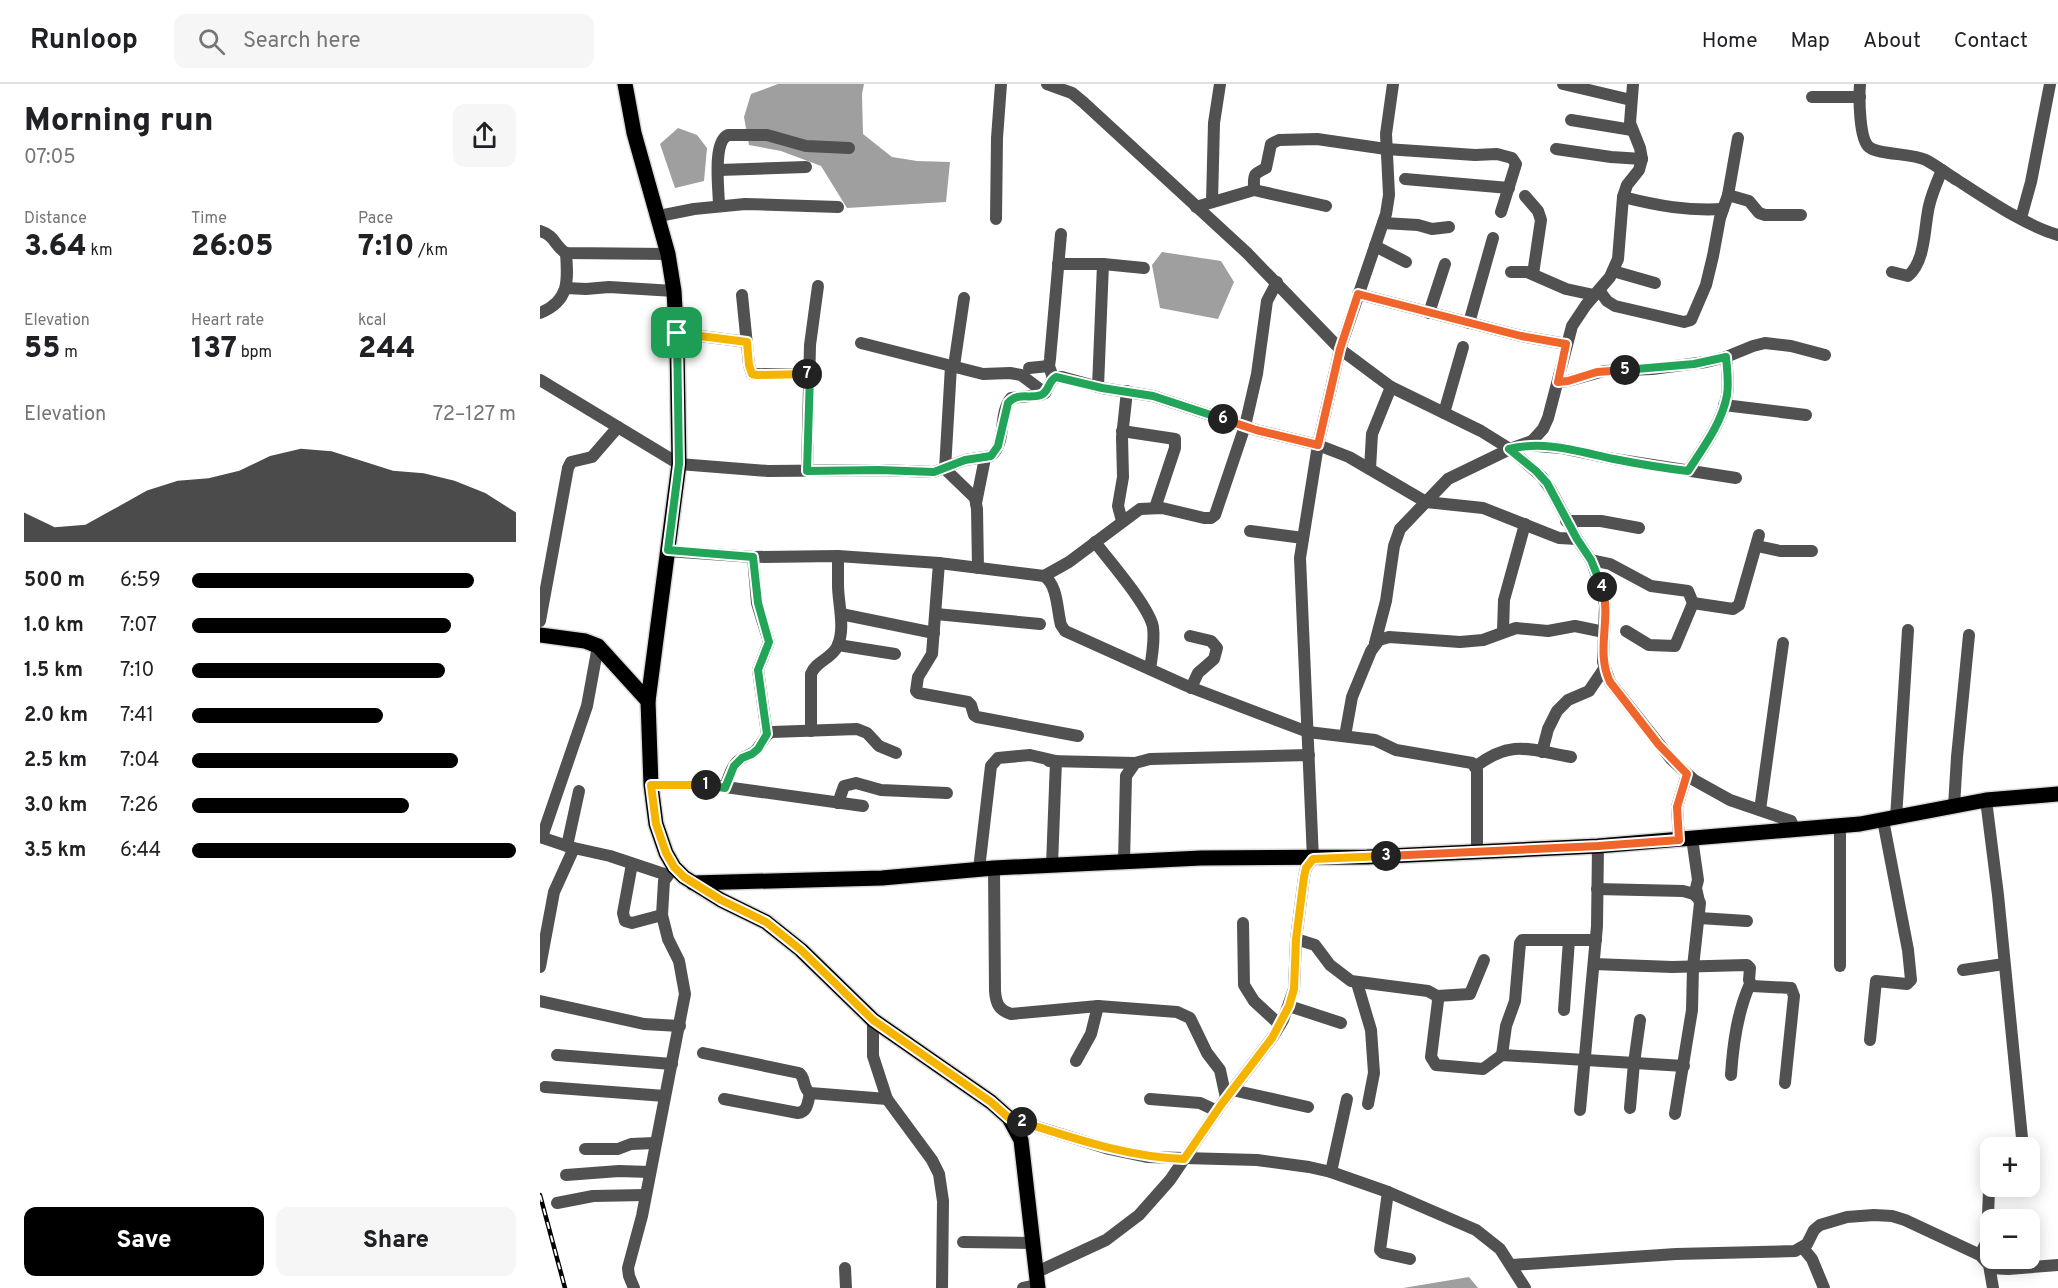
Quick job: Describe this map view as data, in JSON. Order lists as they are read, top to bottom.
{
  "page": {
    "header": "Runloop",
    "search": "Search here",
    "nav": [
      "Home",
      "Map",
      "About",
      "Contact"
    ],
    "heading": ["Morning run", "07:05"],
    "stats": [
      ["Distance", "3.64 km"],
      ["Time", "26:05"],
      ["Pace", "7:10 /km"],
      ["Elevation", "55 m"],
      ["Heart rate", "137 bpm"],
      ["kcal", "244"]
    ],
    "pins": [
      "5",
      "7",
      "6",
      "4",
      "1",
      "3",
      "2"
    ],
    "chart": ["Elevation", "72–127 m"],
    "list": [
      {
        "name": "500 m",
        "note": "6:59"
      },
      {
        "name": "1.0 km",
        "note": "7:07"
      },
      {
        "name": "1.5 km",
        "note": "7:10"
      },
      {
        "name": "2.0 km",
        "note": "7:41"
      },
      {
        "name": "2.5 km",
        "note": "7:04"
      },
      {
        "name": "3.0 km",
        "note": "7:26"
      },
      {
        "name": "3.5 km",
        "note": "6:44"
      }
    ],
    "map_buttons": ["+", "−"],
    "buttons": ["Save", "Share"]
  }
}
